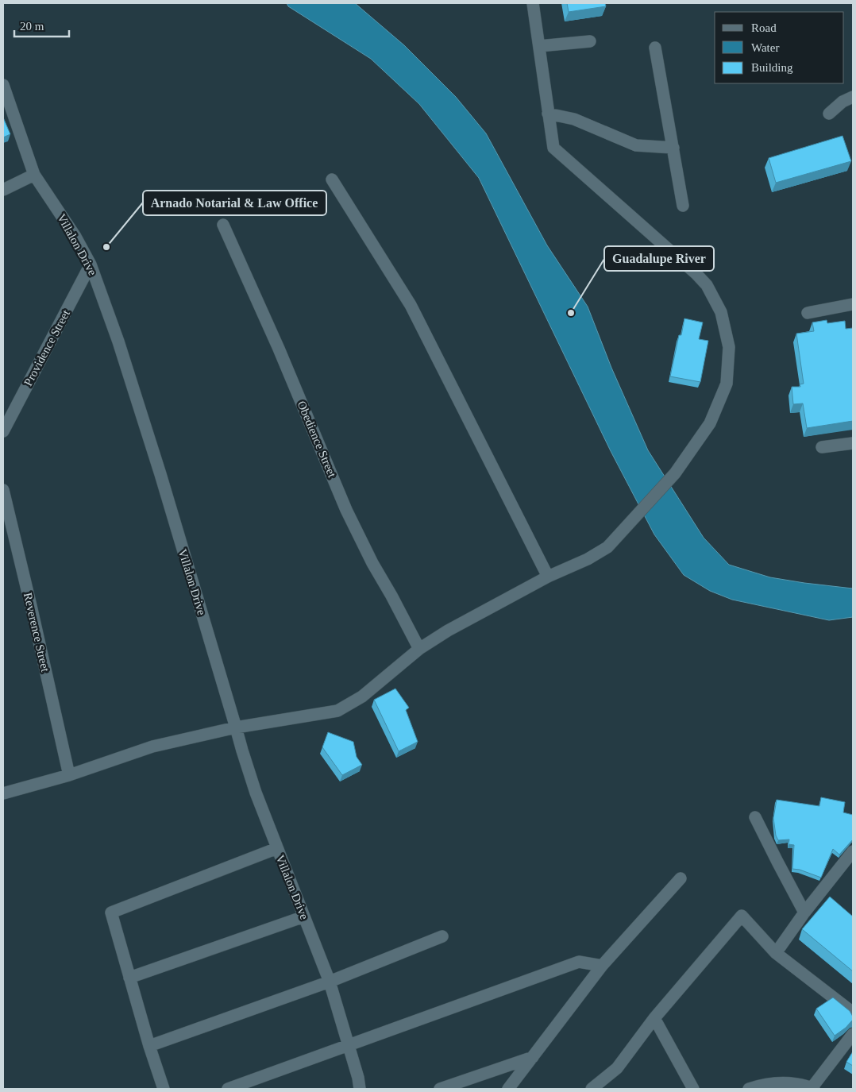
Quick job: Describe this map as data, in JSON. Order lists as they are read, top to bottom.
{
  "streets": {
    "street": [
      "Villalon Drive",
      "Providence Street",
      "Obedience Street",
      "Reverence Street"
    ]
  },
  "crossings": [
    ["Villalon Drive", "Providence Street"]
  ],
  "places": ["Arnado Notarial & Law Office", "Guadalupe River"],
  "legend": ["Road", "Water", "Building"],
  "scale_bar": "20 m"
}
